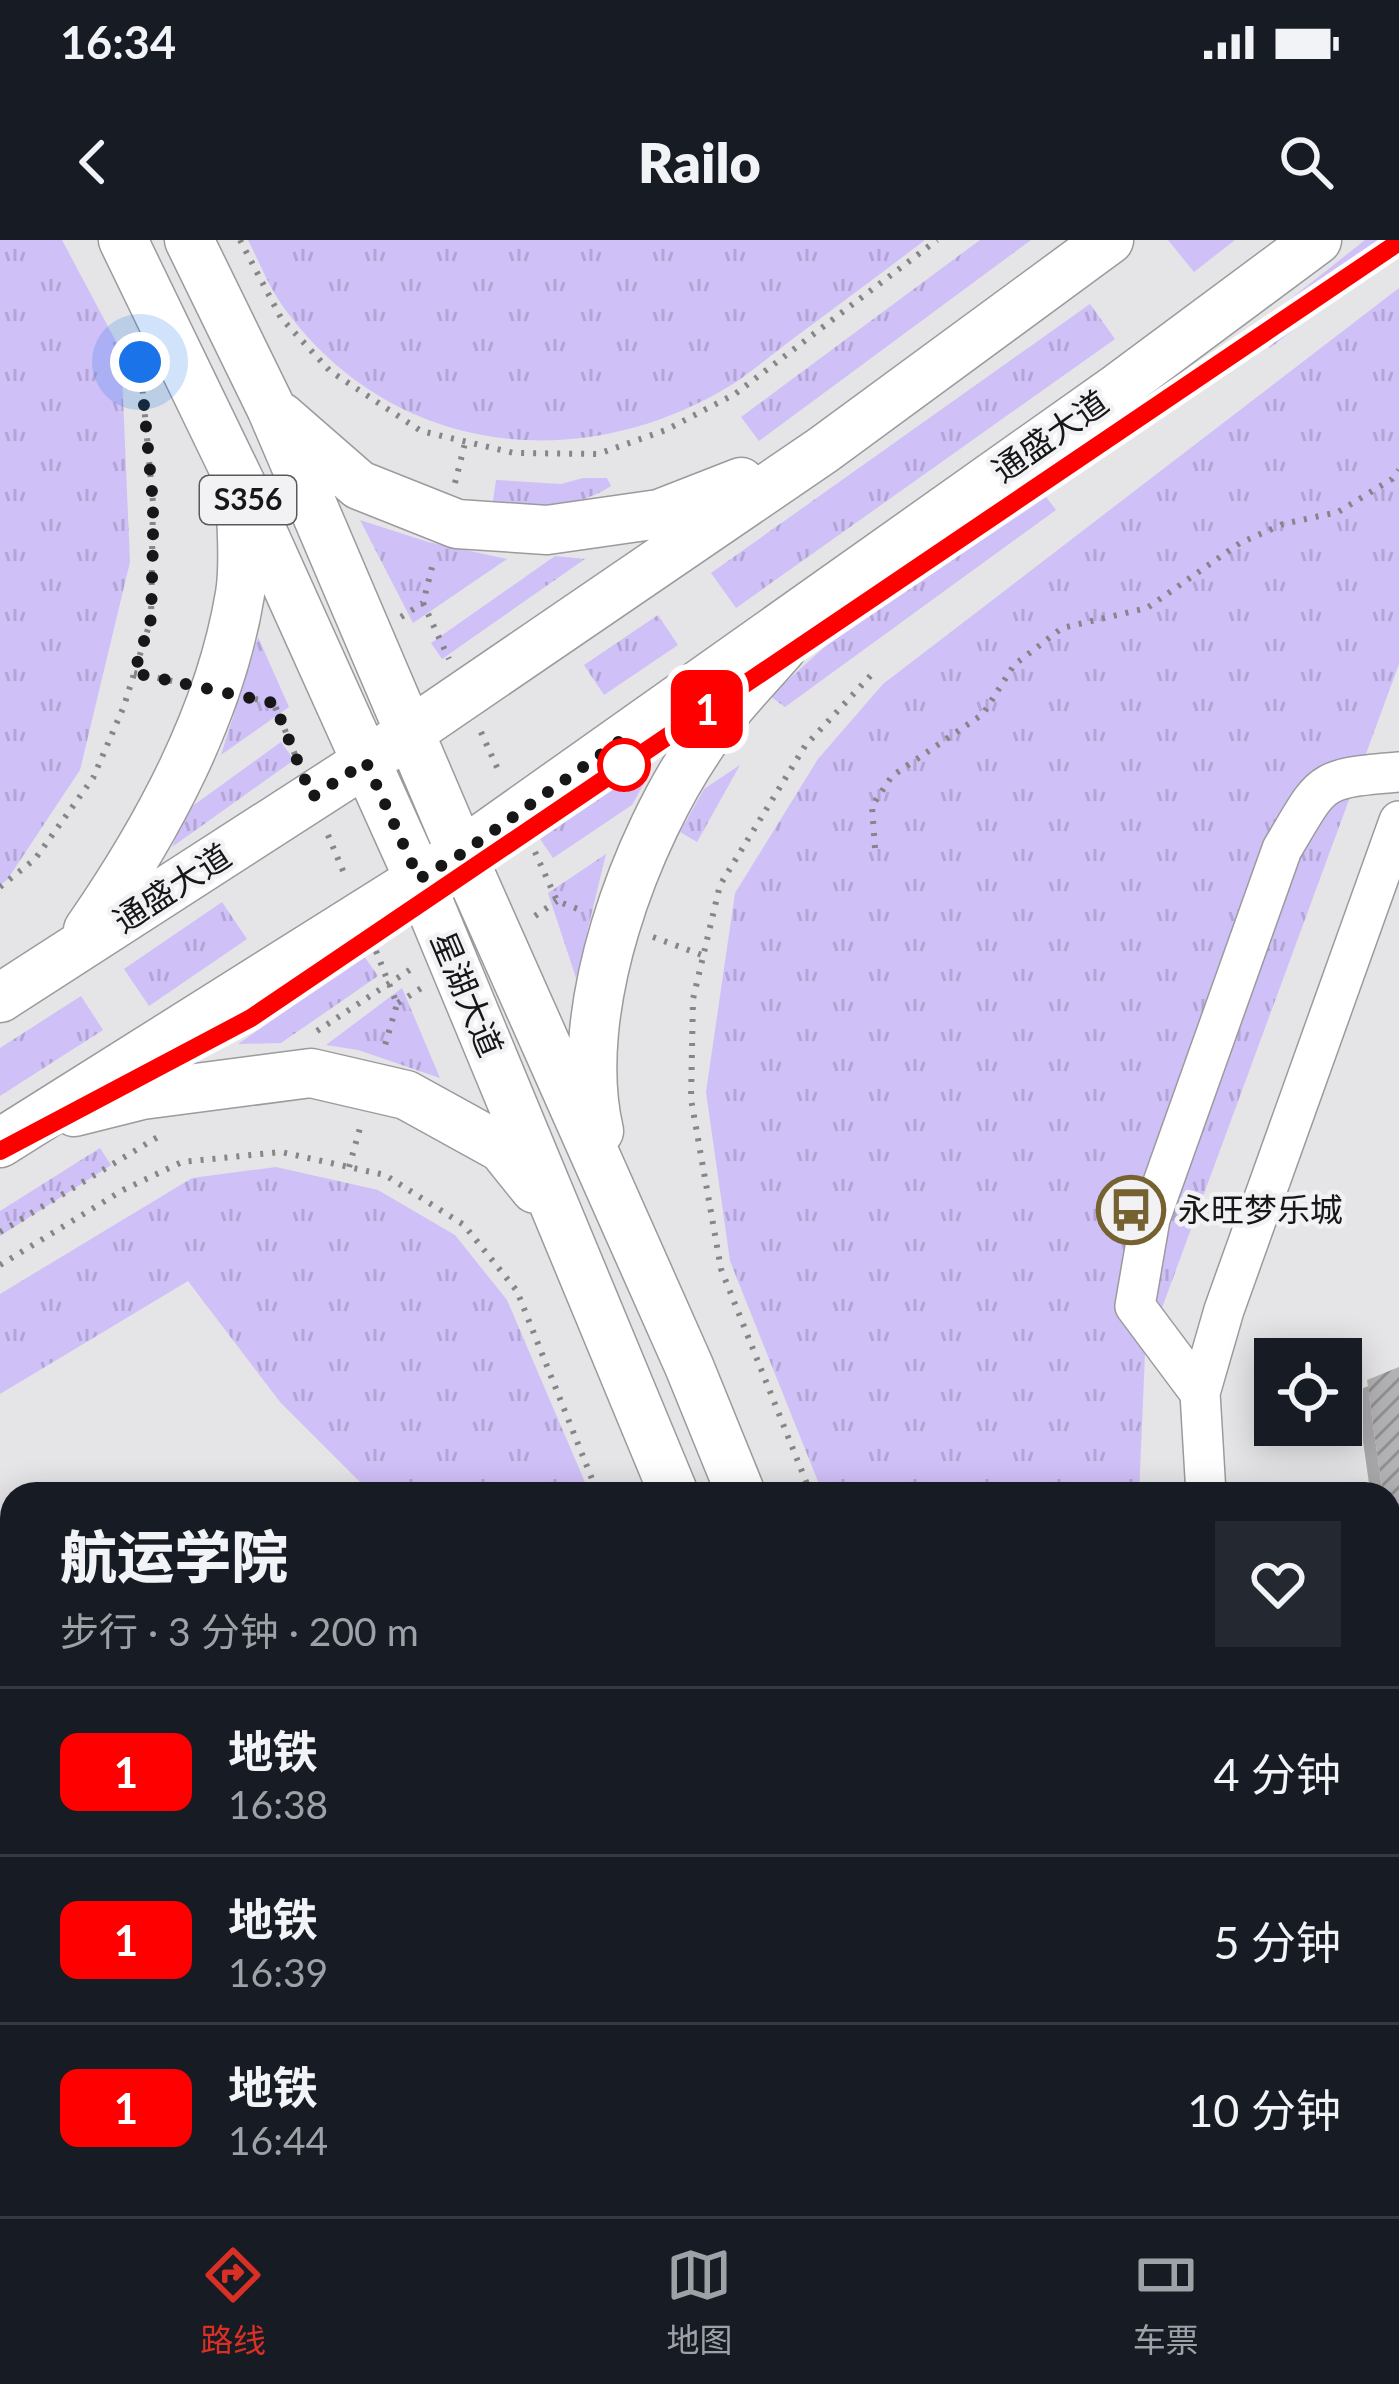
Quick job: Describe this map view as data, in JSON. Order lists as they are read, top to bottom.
{
  "streets": {
    "main road": ["通盛大道", "S356", "星湖大道"]
  },
  "crossings": [
    ["通盛大道", "星湖大道"]
  ],
  "places": {
    "bus stop": ["永旺梦乐城"]
  },
  "lines": ["metro line 1"],
  "page": {
    "status": "16:34",
    "header": "Railo",
    "on_map": "1",
    "heading": ["航运学院", "步行 · 3 分钟 · 200 m"],
    "list": [
      {
        "mark": "1",
        "name": "地铁",
        "note": "16:38",
        "value": "4 分钟"
      },
      {
        "mark": "1",
        "name": "地铁",
        "note": "16:39",
        "value": "5 分钟"
      },
      {
        "mark": "1",
        "name": "地铁",
        "note": "16:44",
        "value": "10 分钟"
      }
    ],
    "tabs": ["路线", "地图", "车票"]
  }
}
